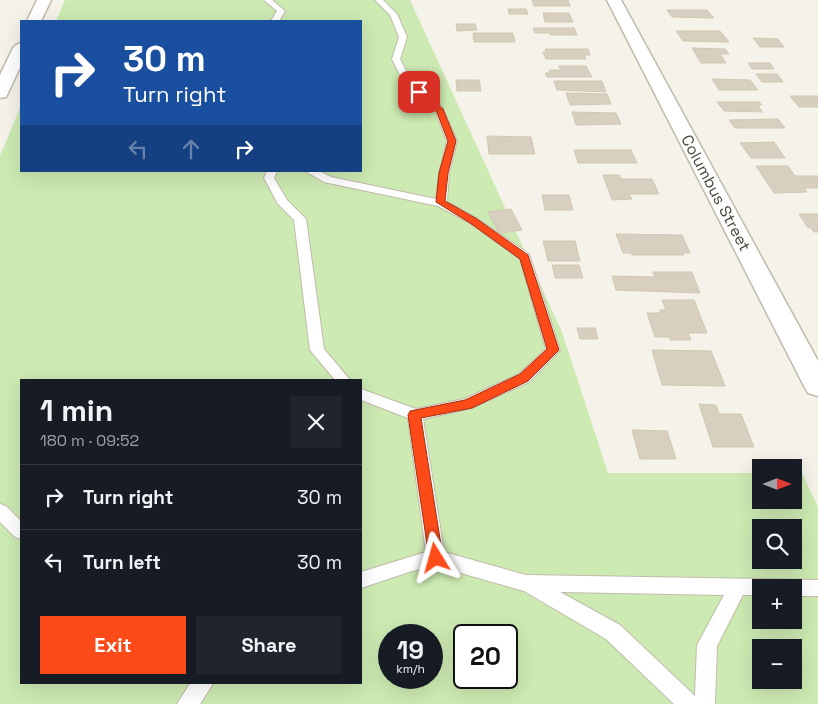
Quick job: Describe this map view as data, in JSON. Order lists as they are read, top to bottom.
{
  "streets": {
    "street": ["Columbus Street"]
  },
  "north": "right",
  "page": {
    "turn": ["30 m", "Turn right"],
    "heading": ["1 min", "180 m · 09:52"],
    "map_buttons": ["+", "−"],
    "list": [
      {
        "name": "Turn right",
        "value": "30 m"
      },
      {
        "name": "Turn left",
        "value": "30 m"
      }
    ],
    "buttons": ["Exit", "Share"],
    "speed": "19 km/h",
    "limit": "20"
  }
}
